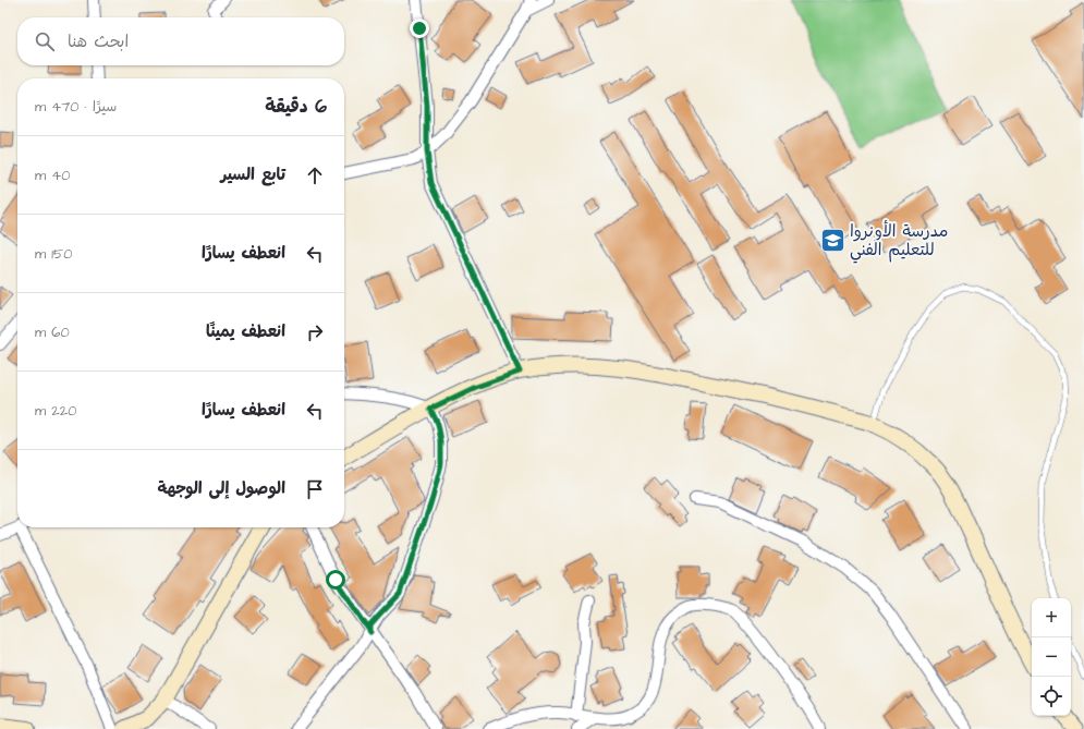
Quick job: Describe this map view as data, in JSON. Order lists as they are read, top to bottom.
{
  "places": {
    "school or university": ["مدرسة الأونروا للتعليم الفني"]
  },
  "page": {
    "search": "ابحث هنا",
    "heading": ["6 دقيقة", "سيرًا · 470 m"],
    "list": [
      ["تابع السير", "40 m"],
      ["انعطف يسارًا", "150 m"],
      ["انعطف يمينًا", "60 m"],
      ["انعطف يسارًا", "220 m"],
      "الوصول إلى الوجهة"
    ],
    "map_buttons": ["+", "−"]
  }
}
